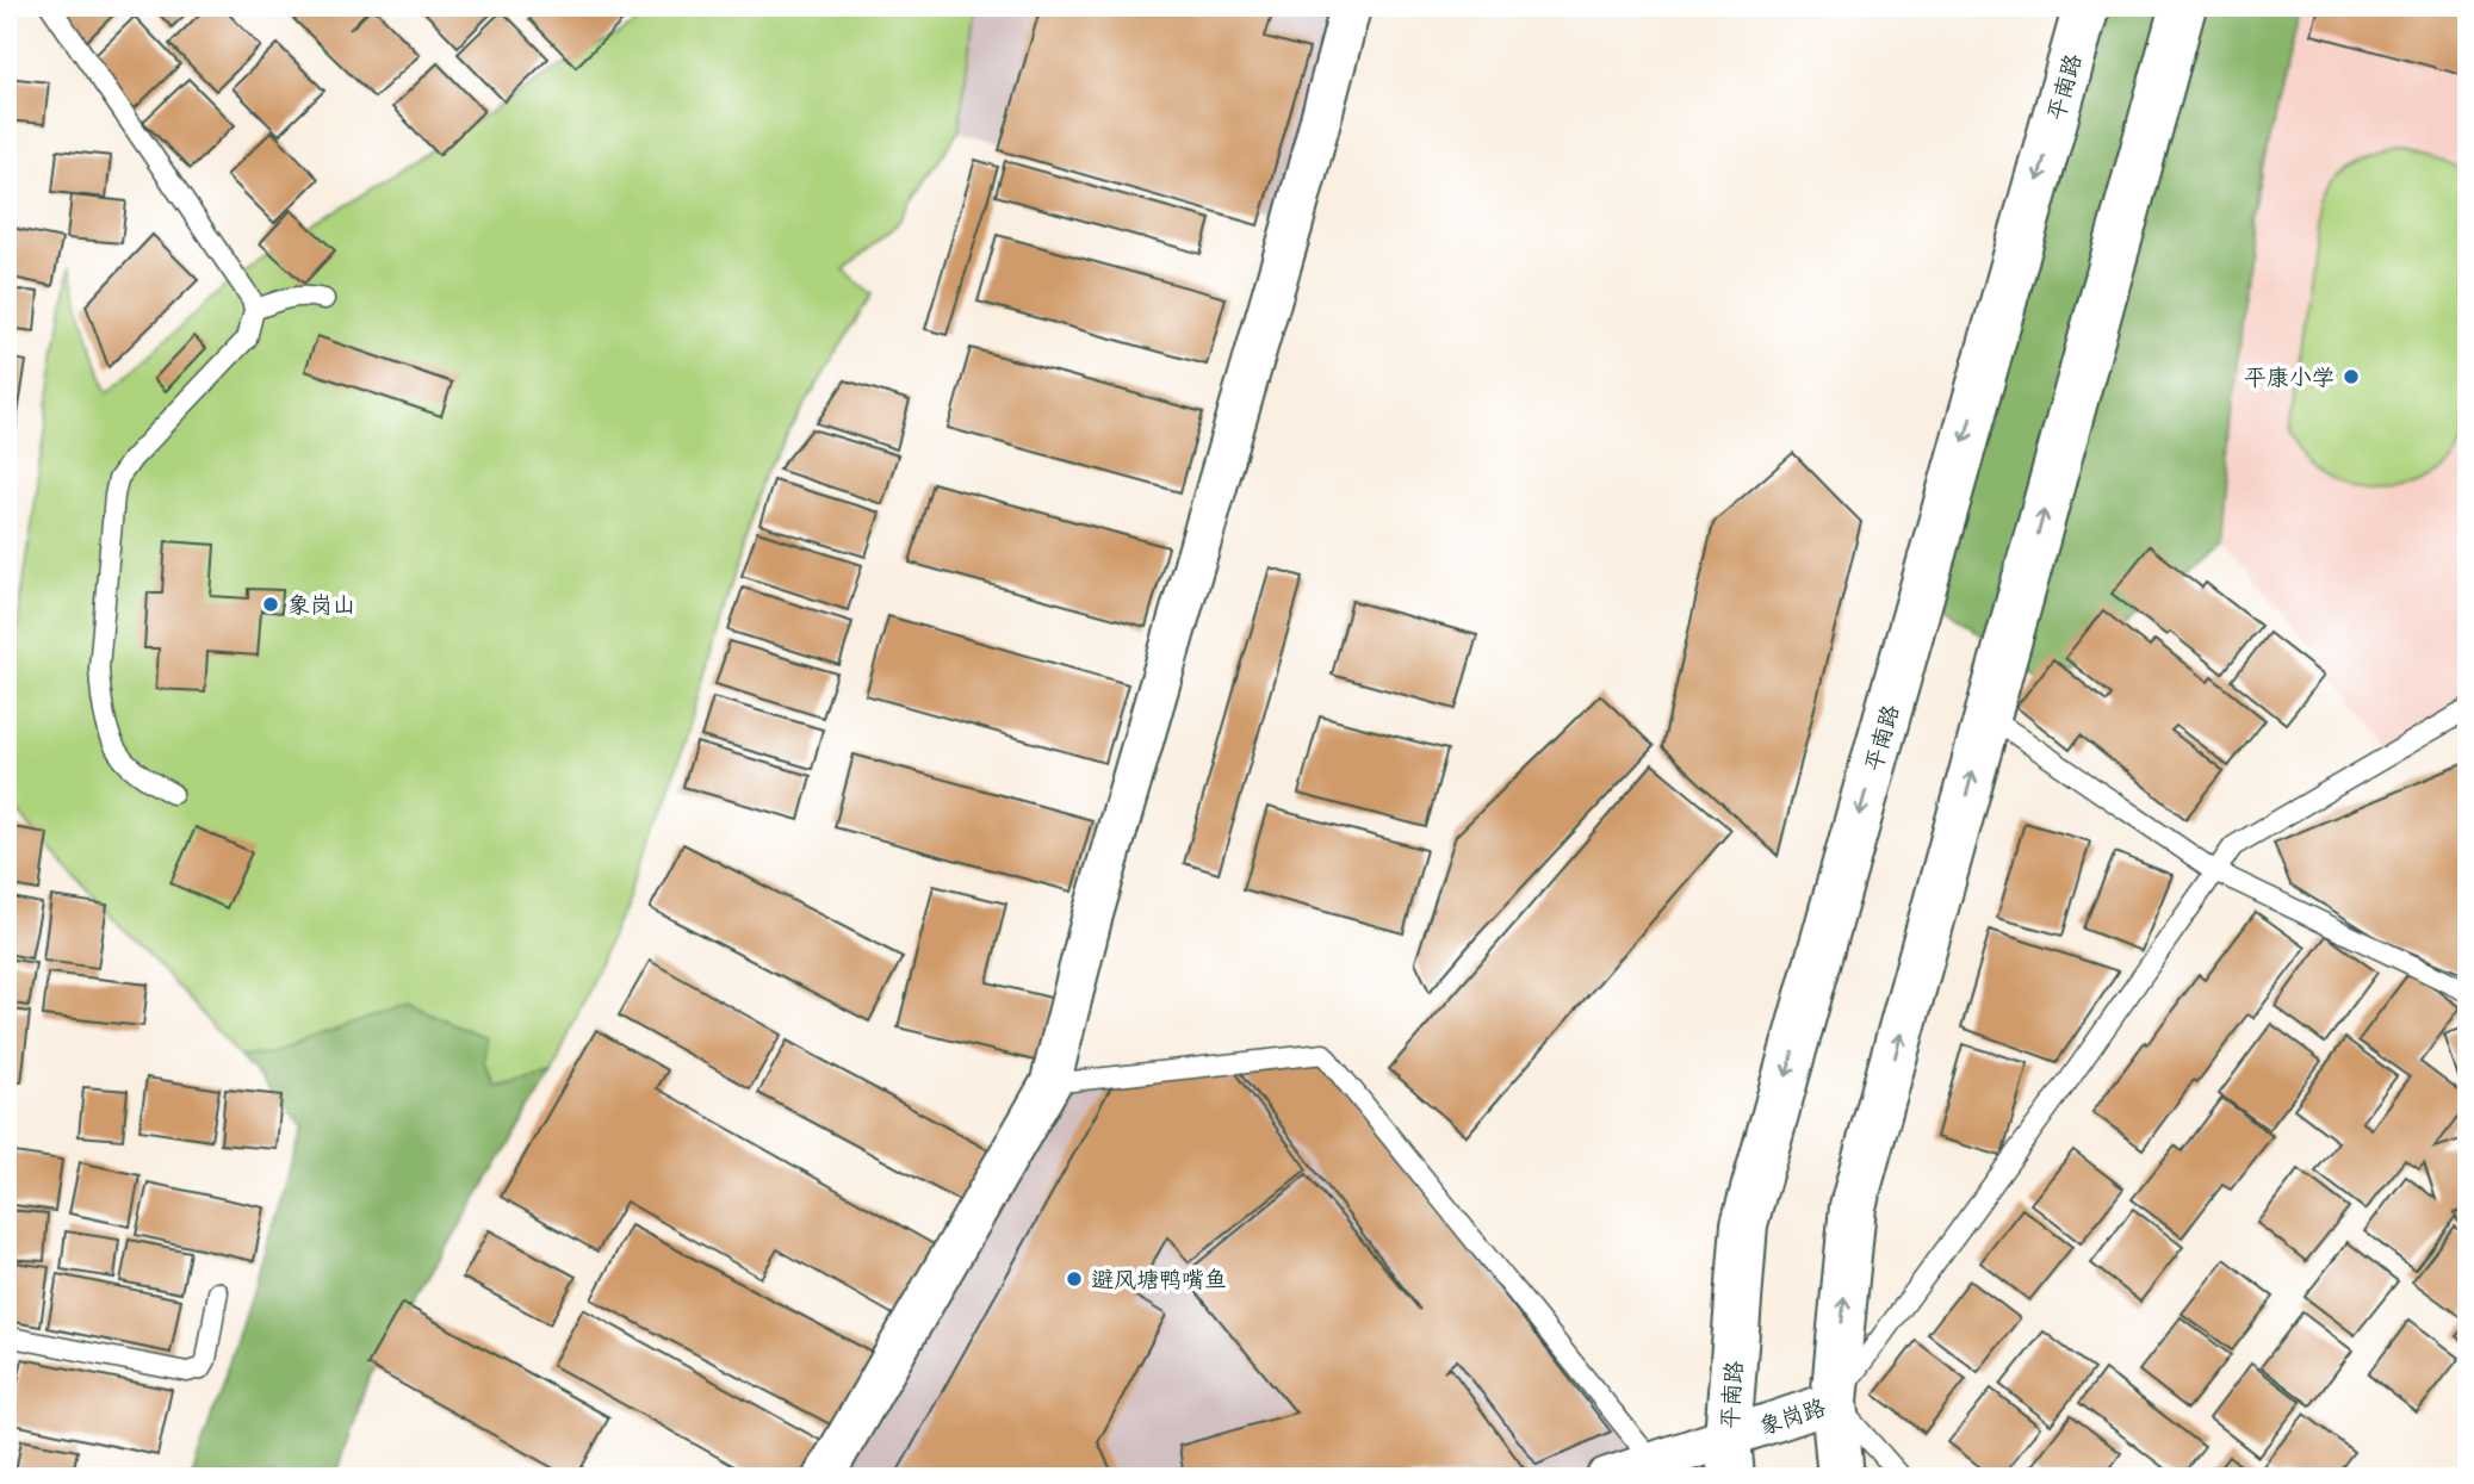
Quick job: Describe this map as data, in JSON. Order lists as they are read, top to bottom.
{
  "streets": {
    "main road": ["平南路"],
    "street": ["象岗路"]
  },
  "crossings": [
    ["平南路", "象岗路"]
  ],
  "places": ["平康小学", "象岗山", "避风塘鸭嘴鱼"]
}
